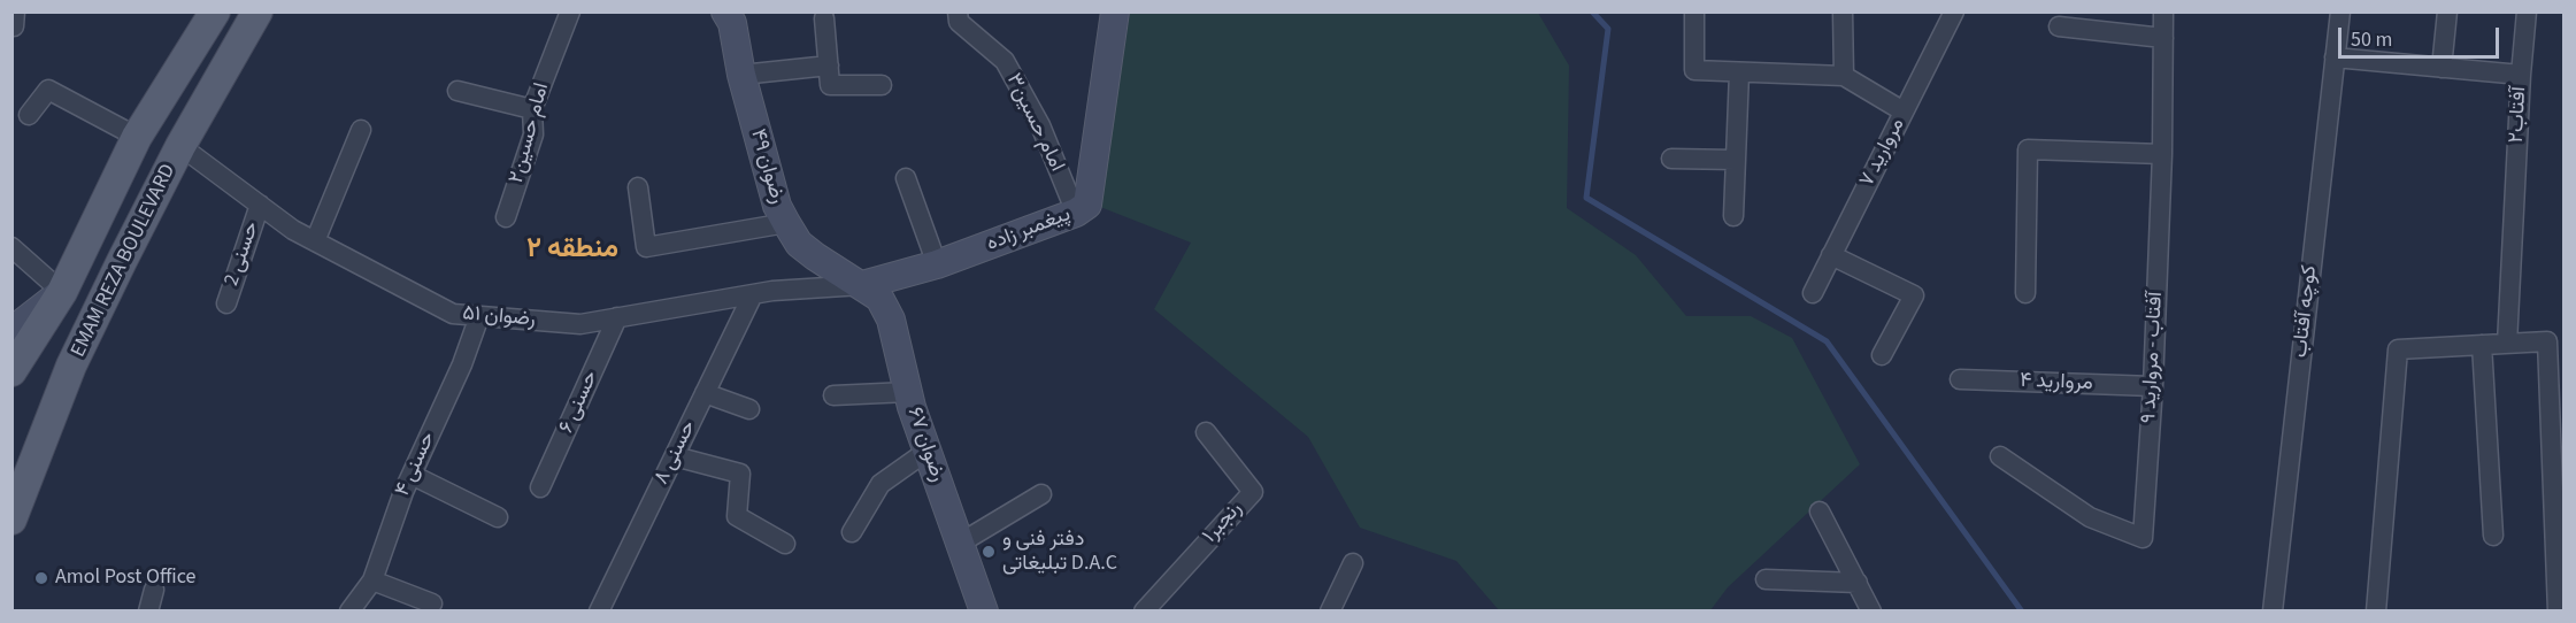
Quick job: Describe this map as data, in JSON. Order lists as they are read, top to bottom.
{
  "streets": {
    "main road": ["EMAM REZA BOULEVARD"],
    "street": [
      "آفتاب۲",
      "امام حسین۳",
      "امام حسین۲",
      "مروارید ۷",
      "رضوان ۴۹",
      "پیغمبر زاده",
      "حسنی 2",
      "کوچه آفتاب",
      "رضوان ۵۱",
      "آفتاب - مروارید ۹",
      "مروارید ۴",
      "حسنی ۶",
      "رضوان ۶۷",
      "حسنی ۸",
      "حسنی ۴",
      "رنجبر۱"
    ]
  },
  "crossings": [
    ["آفتاب۲", "کوچه آفتاب"],
    ["امام حسین۳", "پیغمبر زاده"],
    ["رضوان ۴۹", "پیغمبر زاده"],
    ["رضوان ۴۹", "رضوان ۵۱"],
    ["رضوان ۴۹", "رضوان ۶۷"],
    ["پیغمبر زاده", "رضوان ۵۱"],
    ["پیغمبر زاده", "رضوان ۶۷"],
    ["حسنی 2", "رضوان ۵۱"],
    ["EMAM REZA BOULEVARD", "رضوان ۵۱"],
    ["رضوان ۵۱", "حسنی ۶"],
    ["رضوان ۵۱", "رضوان ۶۷"],
    ["رضوان ۵۱", "حسنی ۸"],
    ["رضوان ۵۱", "حسنی ۴"],
    ["آفتاب - مروارید ۹", "مروارید ۴"]
  ],
  "districts": ["منطقه ۲"],
  "places": ["دفتر فنی و تبلیغاتی D.A.C", "Amol Post Office"],
  "scale_bar": "50 m"
}
